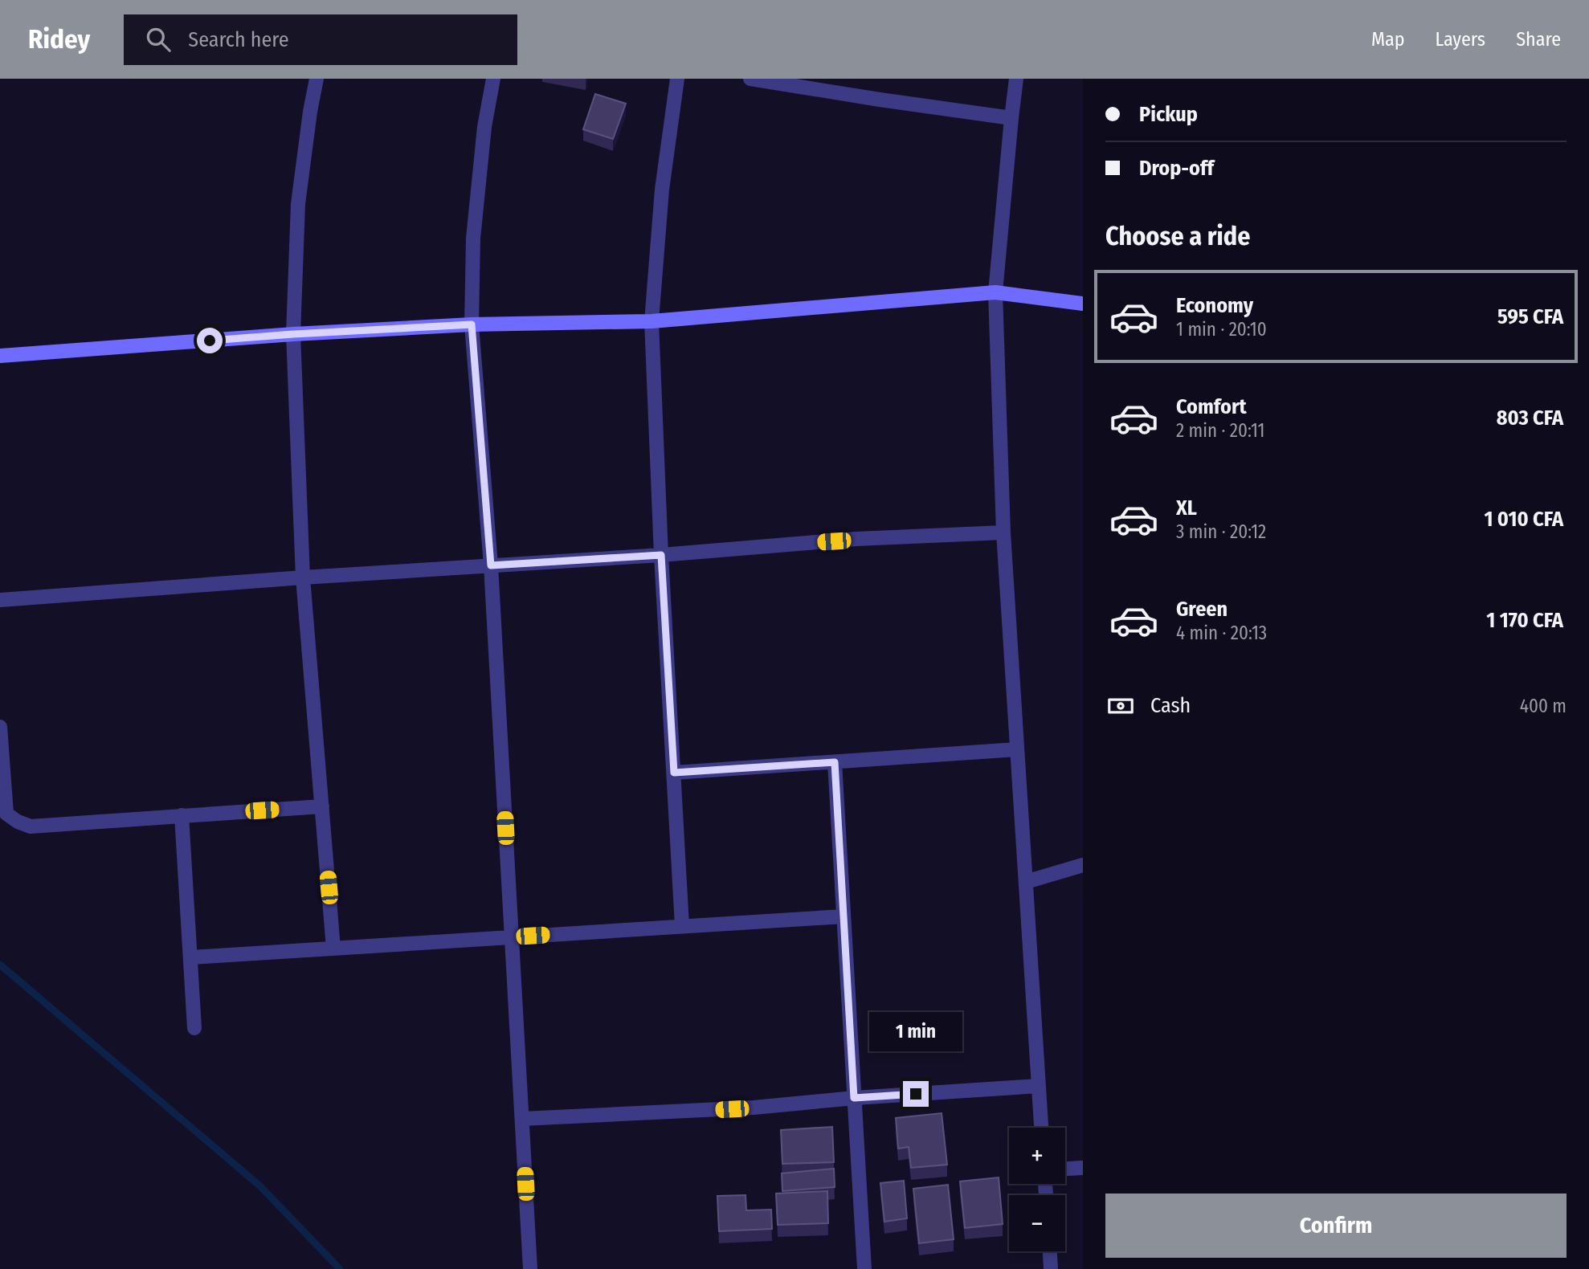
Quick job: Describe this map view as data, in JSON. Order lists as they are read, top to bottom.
{
  "page": {
    "header": "Ridey",
    "search": "Search here",
    "nav": ["Map", "Layers", "Share"],
    "banner": ["Pickup", "Drop-off"],
    "heading": "Choose a ride",
    "list": [
      {
        "name": "Economy",
        "note": "1 min · 20:10",
        "value": "595 CFA"
      },
      {
        "name": "Comfort",
        "note": "2 min · 20:11",
        "value": "803 CFA"
      },
      {
        "name": "XL",
        "note": "3 min · 20:12",
        "value": "1 010 CFA"
      },
      {
        "name": "Green",
        "note": "4 min · 20:13",
        "value": "1 170 CFA"
      }
    ],
    "pay": ["Cash", "400 m"],
    "bubble": "1 min",
    "map_buttons": ["+", "−"],
    "buttons": "Confirm"
  }
}
